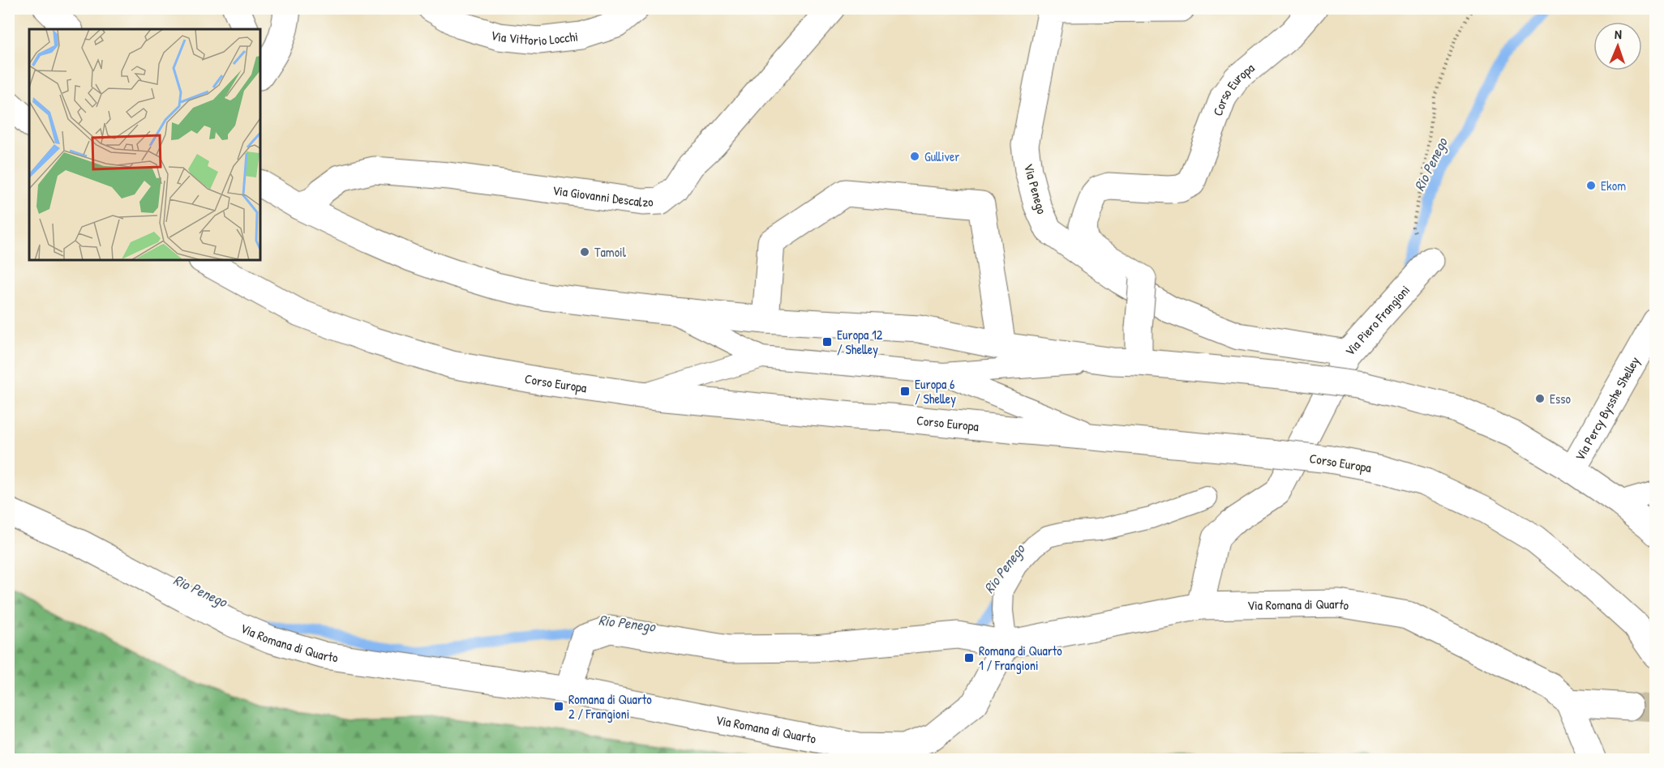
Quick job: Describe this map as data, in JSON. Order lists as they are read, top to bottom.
{
  "streets": {
    "street": [
      "Via Vittorio Locchi",
      "Corso Europa",
      "Via Penego",
      "Via Giovanni Descalzo",
      "Via Piero Frangioni",
      "Via Percy Bysshe Shelley",
      "Via Romana di Quarto"
    ]
  },
  "crossings": [
    ["Via Penego", "Via Piero Frangioni"],
    ["Via Piero Frangioni", "Via Romana di Quarto"]
  ],
  "water": ["Rio Penego"],
  "places": {
    "other": [
      "Gulliver",
      "Ekom",
      "Tamoil",
      "Esso"
    ],
    "transit": [
      "Europa 12 / Shelley",
      "Europa 6 / Shelley",
      "Romana di Quarto 1 / Frangioni",
      "Romana di Quarto 2 / Frangioni"
    ]
  },
  "north": "top"
}
